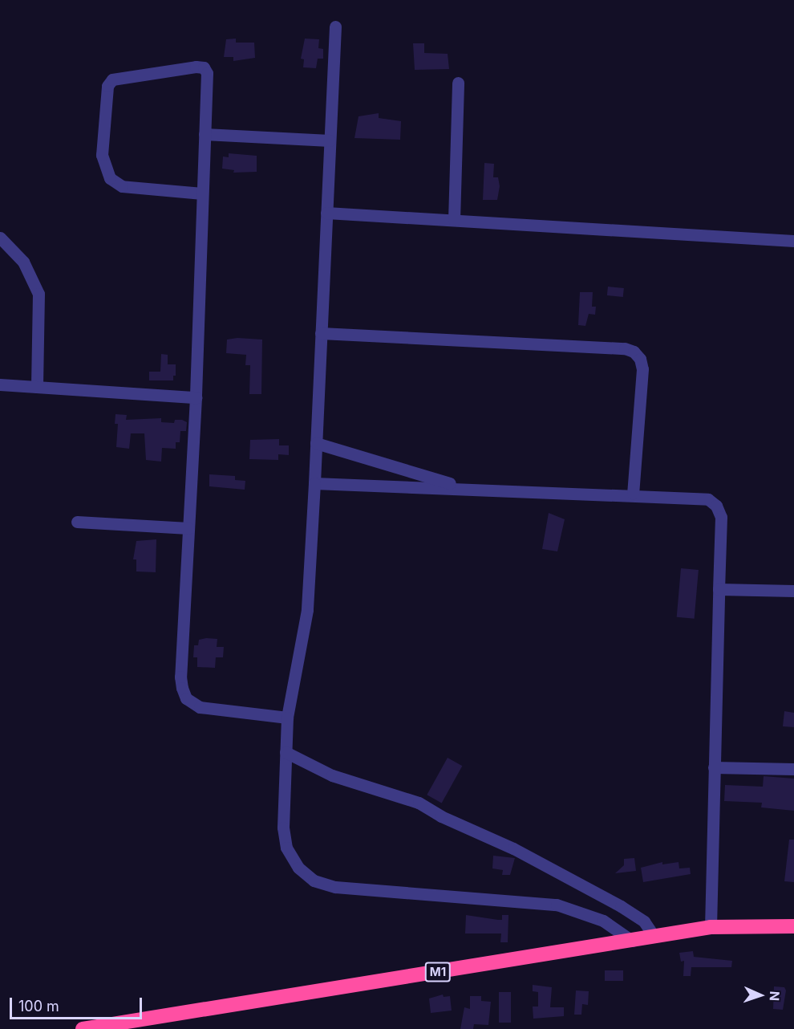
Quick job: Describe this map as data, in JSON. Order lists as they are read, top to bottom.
{
  "streets": {
    "highway": ["M1"]
  },
  "scale_bar": "100 m",
  "north": "right"
}
